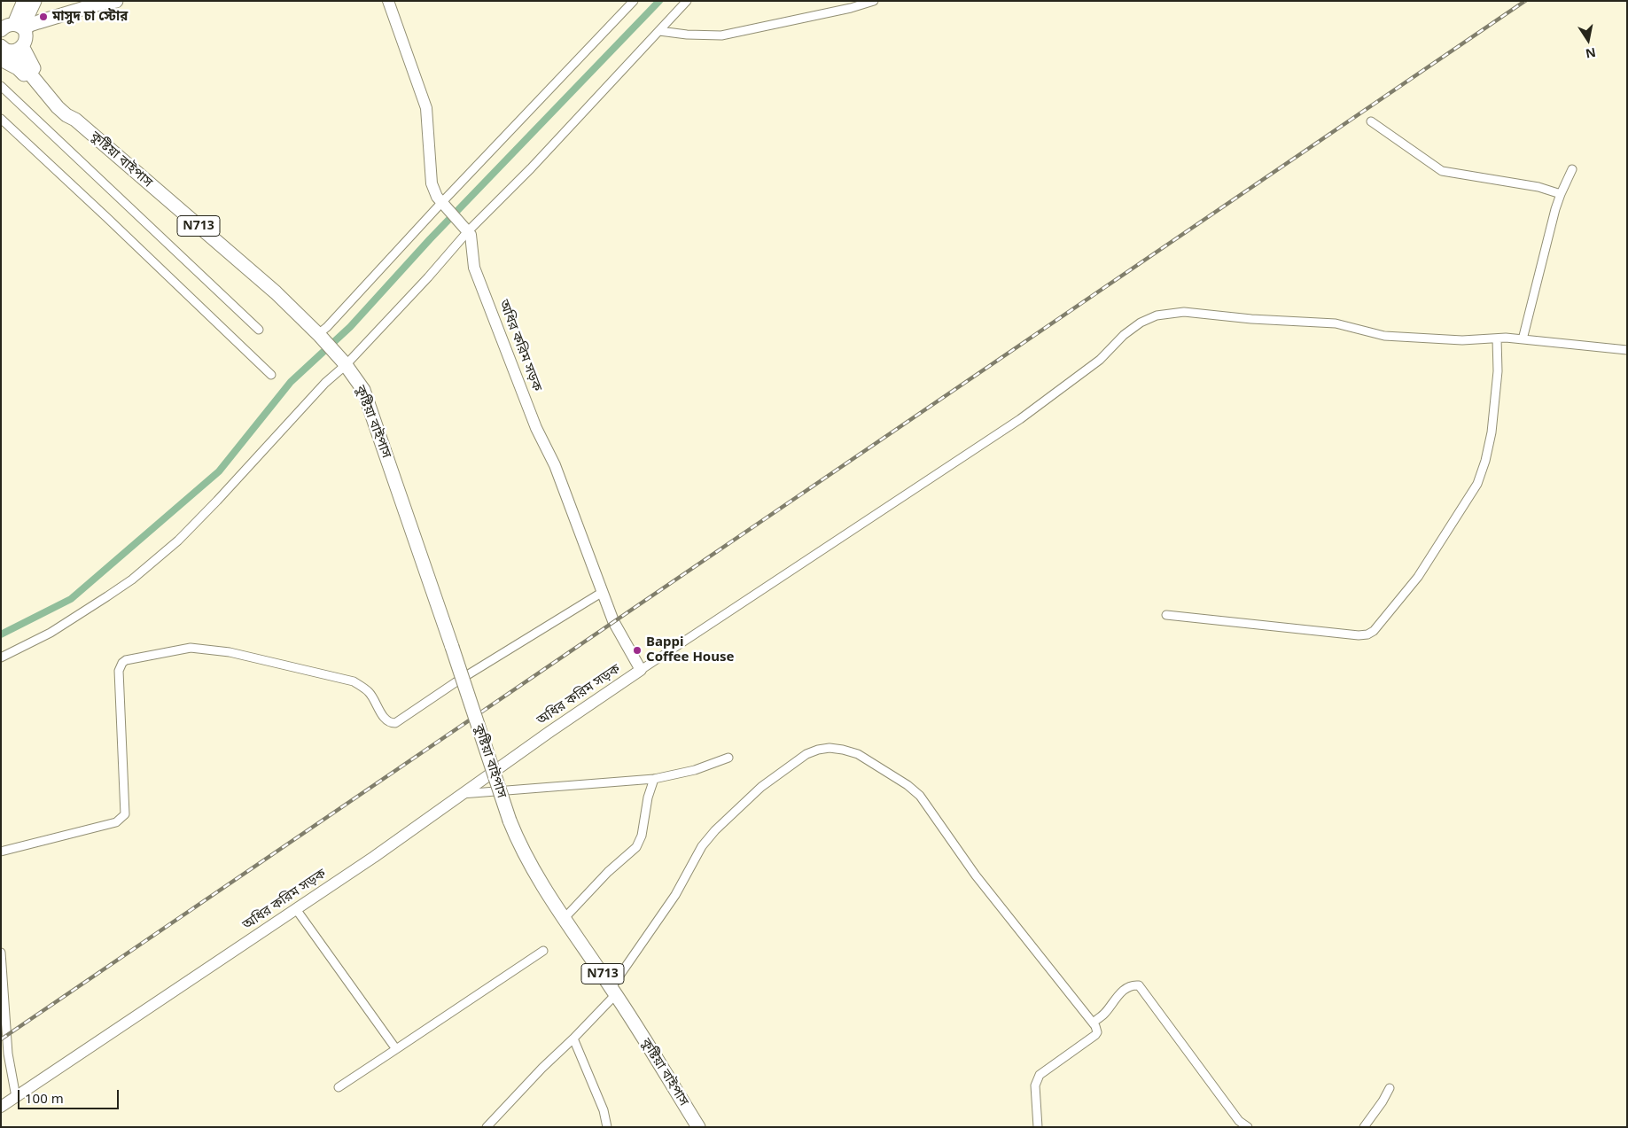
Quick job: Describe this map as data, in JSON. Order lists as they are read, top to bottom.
{
  "streets": {
    "main road": ["কুষ্টিয়া বাইপাস", "N713", "অধির করিম সড়ক"]
  },
  "places": ["মাসুদ চা স্টোর", "Bappi Coffee House"],
  "scale_bar": "100 m",
  "north": "bottom"
}
